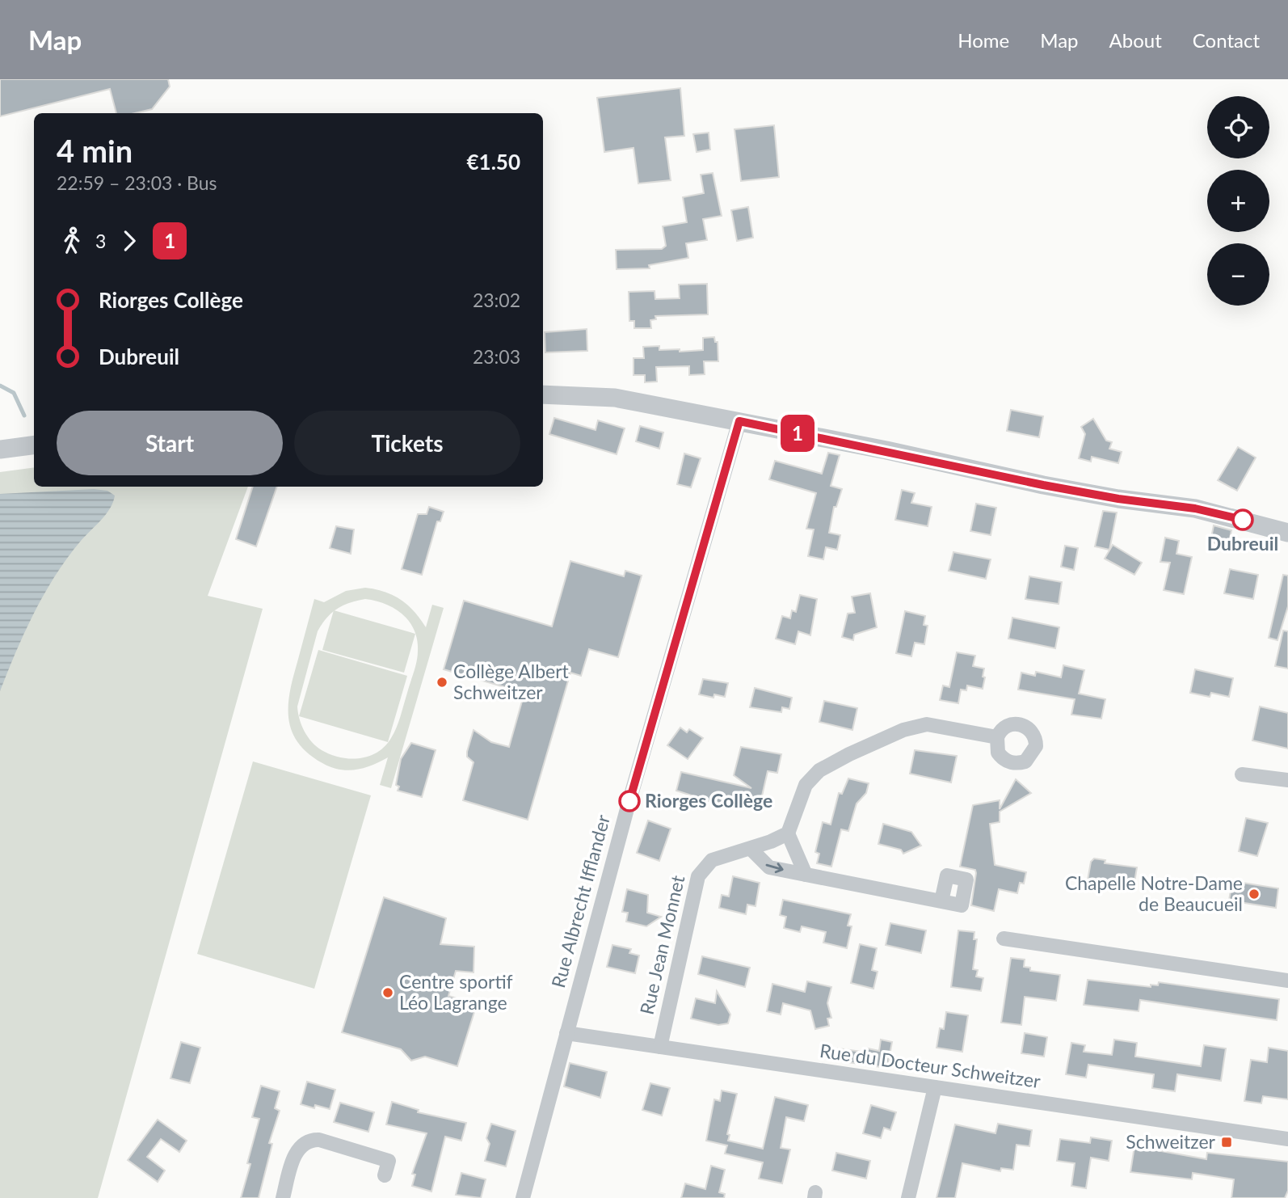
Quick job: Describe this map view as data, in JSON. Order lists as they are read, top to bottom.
{
  "streets": {
    "street": ["Rue Albrecht Ifflander", "Rue Jean Monnet", "Rue du Docteur Schweitzer"]
  },
  "crossings": [
    ["Rue Albrecht Ifflander", "Rue du Docteur Schweitzer"],
    ["Rue Jean Monnet", "Rue du Docteur Schweitzer"]
  ],
  "places": {
    "other": [
      "Dubreuil",
      "Collège Albert Schweitzer",
      "Riorges Collège",
      "Chapelle Notre-Dame de Beaucueil",
      "Centre sportif Léo Lagrange"
    ],
    "transit": ["Schweitzer"]
  },
  "lines": ["bus line 1"],
  "page": {
    "header": "Map",
    "nav": [
      "Home",
      "Map",
      "About",
      "Contact"
    ],
    "on_map": "1",
    "map_buttons": ["+", "−"],
    "heading": ["4 min", "22:59 – 23:03 · Bus", "€1.50"],
    "legs": ["3", "1"],
    "list": [
      {
        "name": "Riorges Collège",
        "value": "23:02"
      },
      {
        "name": "Dubreuil",
        "value": "23:03"
      }
    ],
    "buttons": ["Start", "Tickets"]
  }
}
